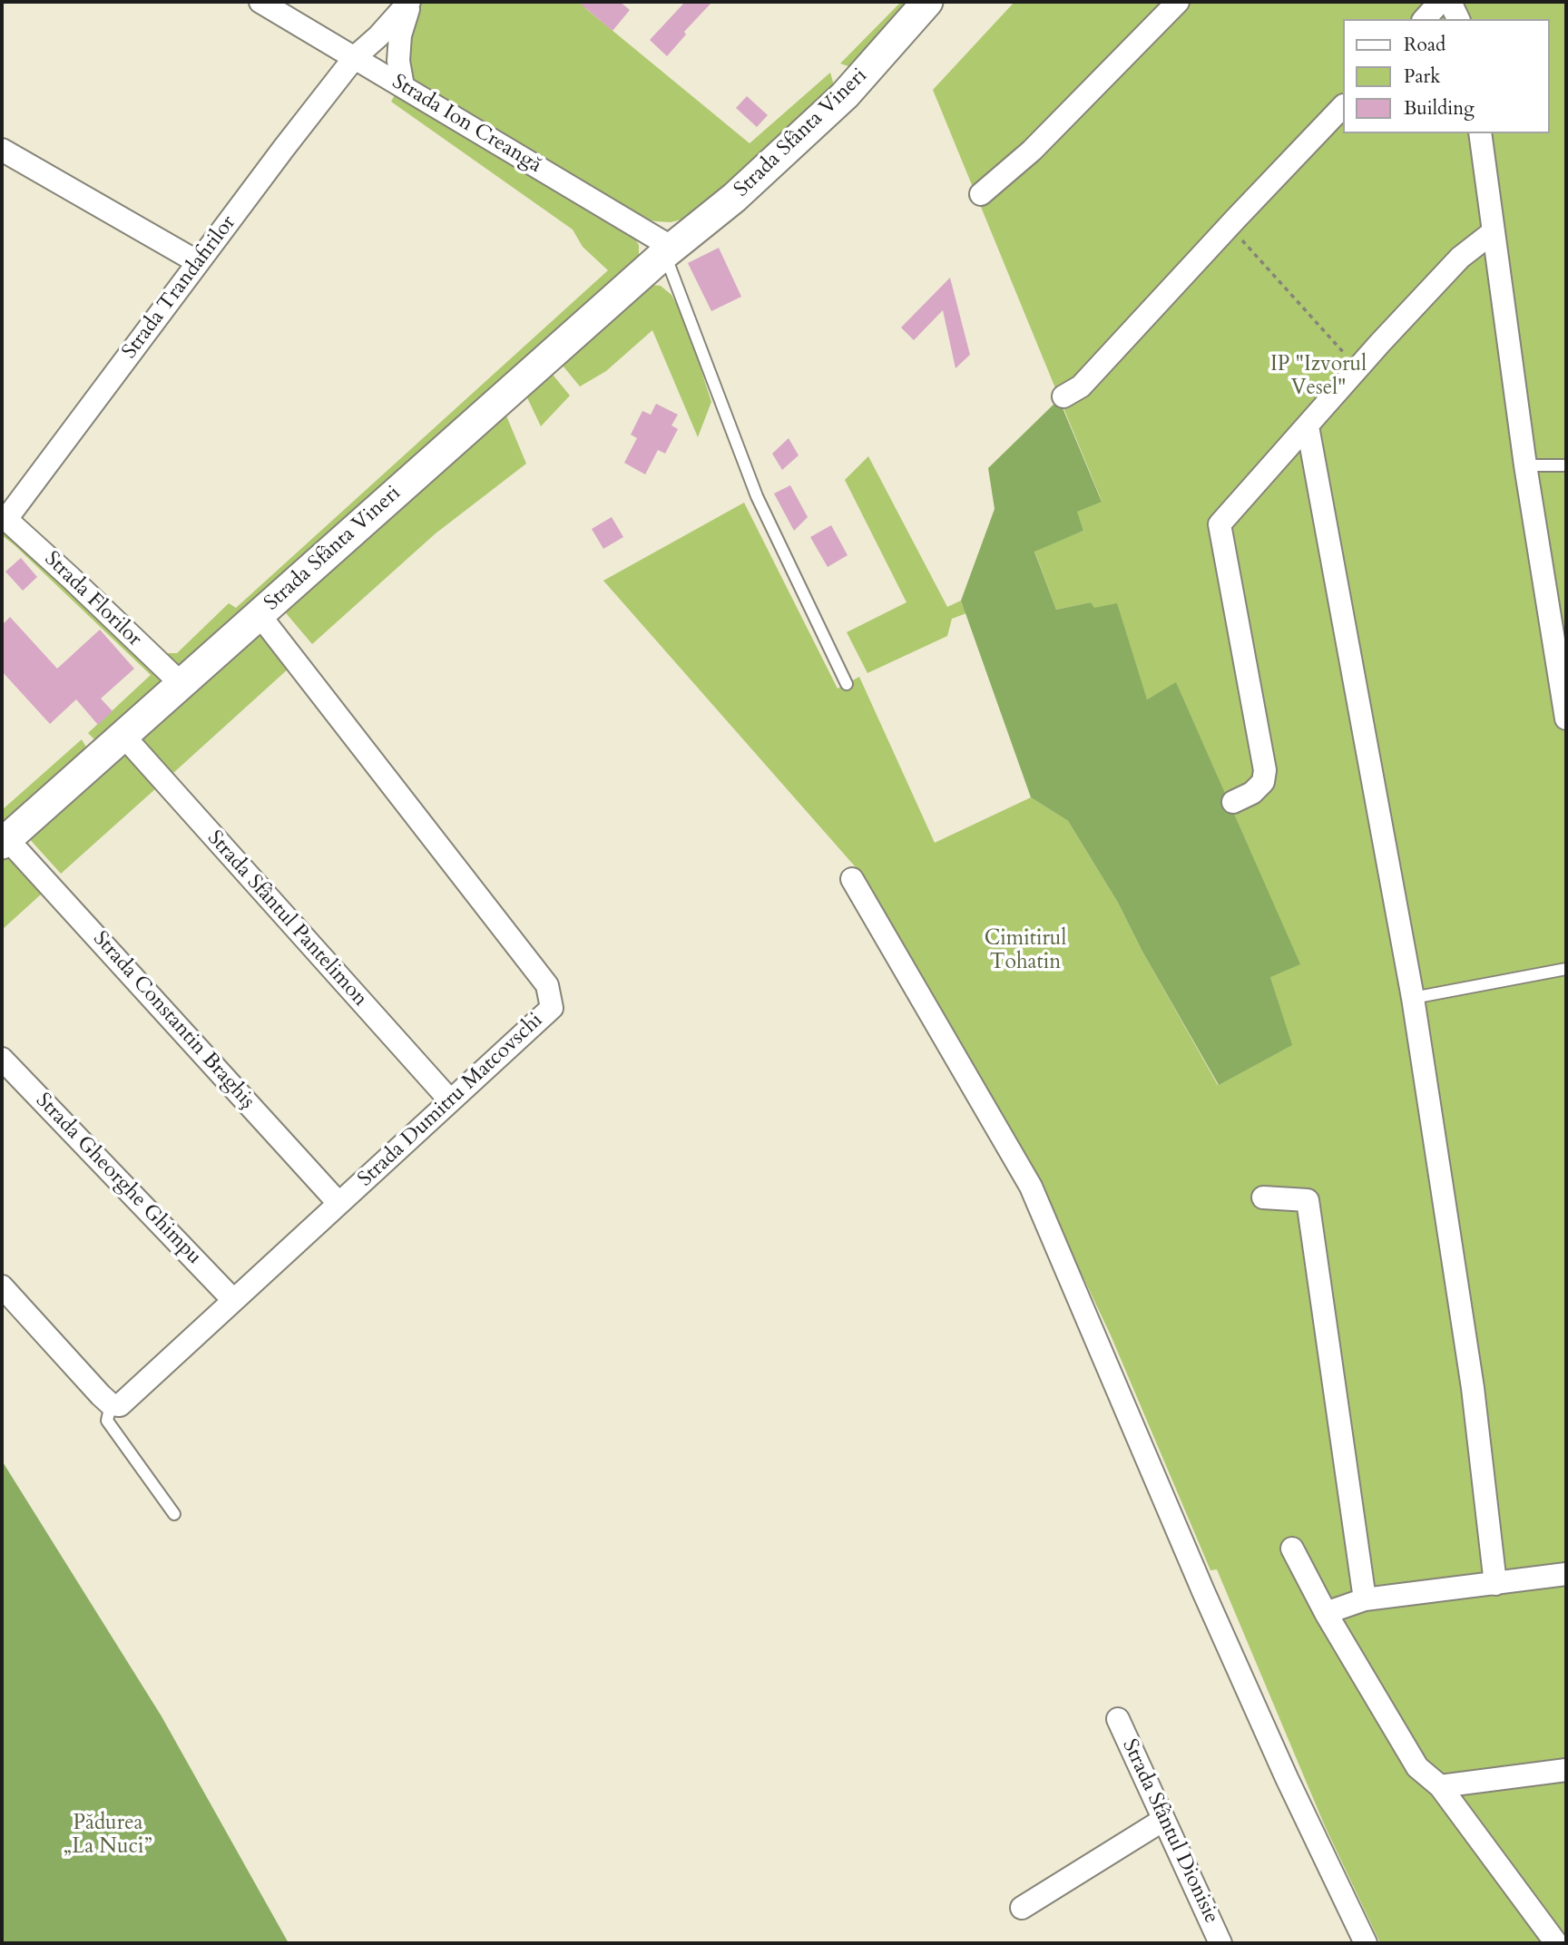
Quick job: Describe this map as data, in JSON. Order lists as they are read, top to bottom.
{
  "streets": {
    "street": [
      "Strada Ion Creangă",
      "Strada Sfânta Vineri",
      "Strada Trandafirilor",
      "Strada Florilor",
      "Strada Sfântul Pantelimon",
      "Strada Constantin Braghiş",
      "Strada Dumitru Matcovschi",
      "Strada Gheorghe Ghimpu",
      "Strada Sfântul Dionisie"
    ]
  },
  "crossings": [
    ["Strada Ion Creangă", "Strada Sfânta Vineri"],
    ["Strada Ion Creangă", "Strada Trandafirilor"],
    ["Strada Sfânta Vineri", "Strada Florilor"],
    ["Strada Sfânta Vineri", "Strada Sfântul Pantelimon"],
    ["Strada Sfânta Vineri", "Strada Constantin Braghiş"],
    ["Strada Sfânta Vineri", "Strada Dumitru Matcovschi"],
    ["Strada Trandafirilor", "Strada Florilor"],
    ["Strada Sfântul Pantelimon", "Strada Dumitru Matcovschi"],
    ["Strada Constantin Braghiş", "Strada Dumitru Matcovschi"],
    ["Strada Dumitru Matcovschi", "Strada Gheorghe Ghimpu"]
  ],
  "parks": ["IP \"Izvorul Vesel\"", "Cimitirul Tohatin", "Pădurea „La Nuci”"],
  "legend": ["Road", "Park", "Building"]
}
